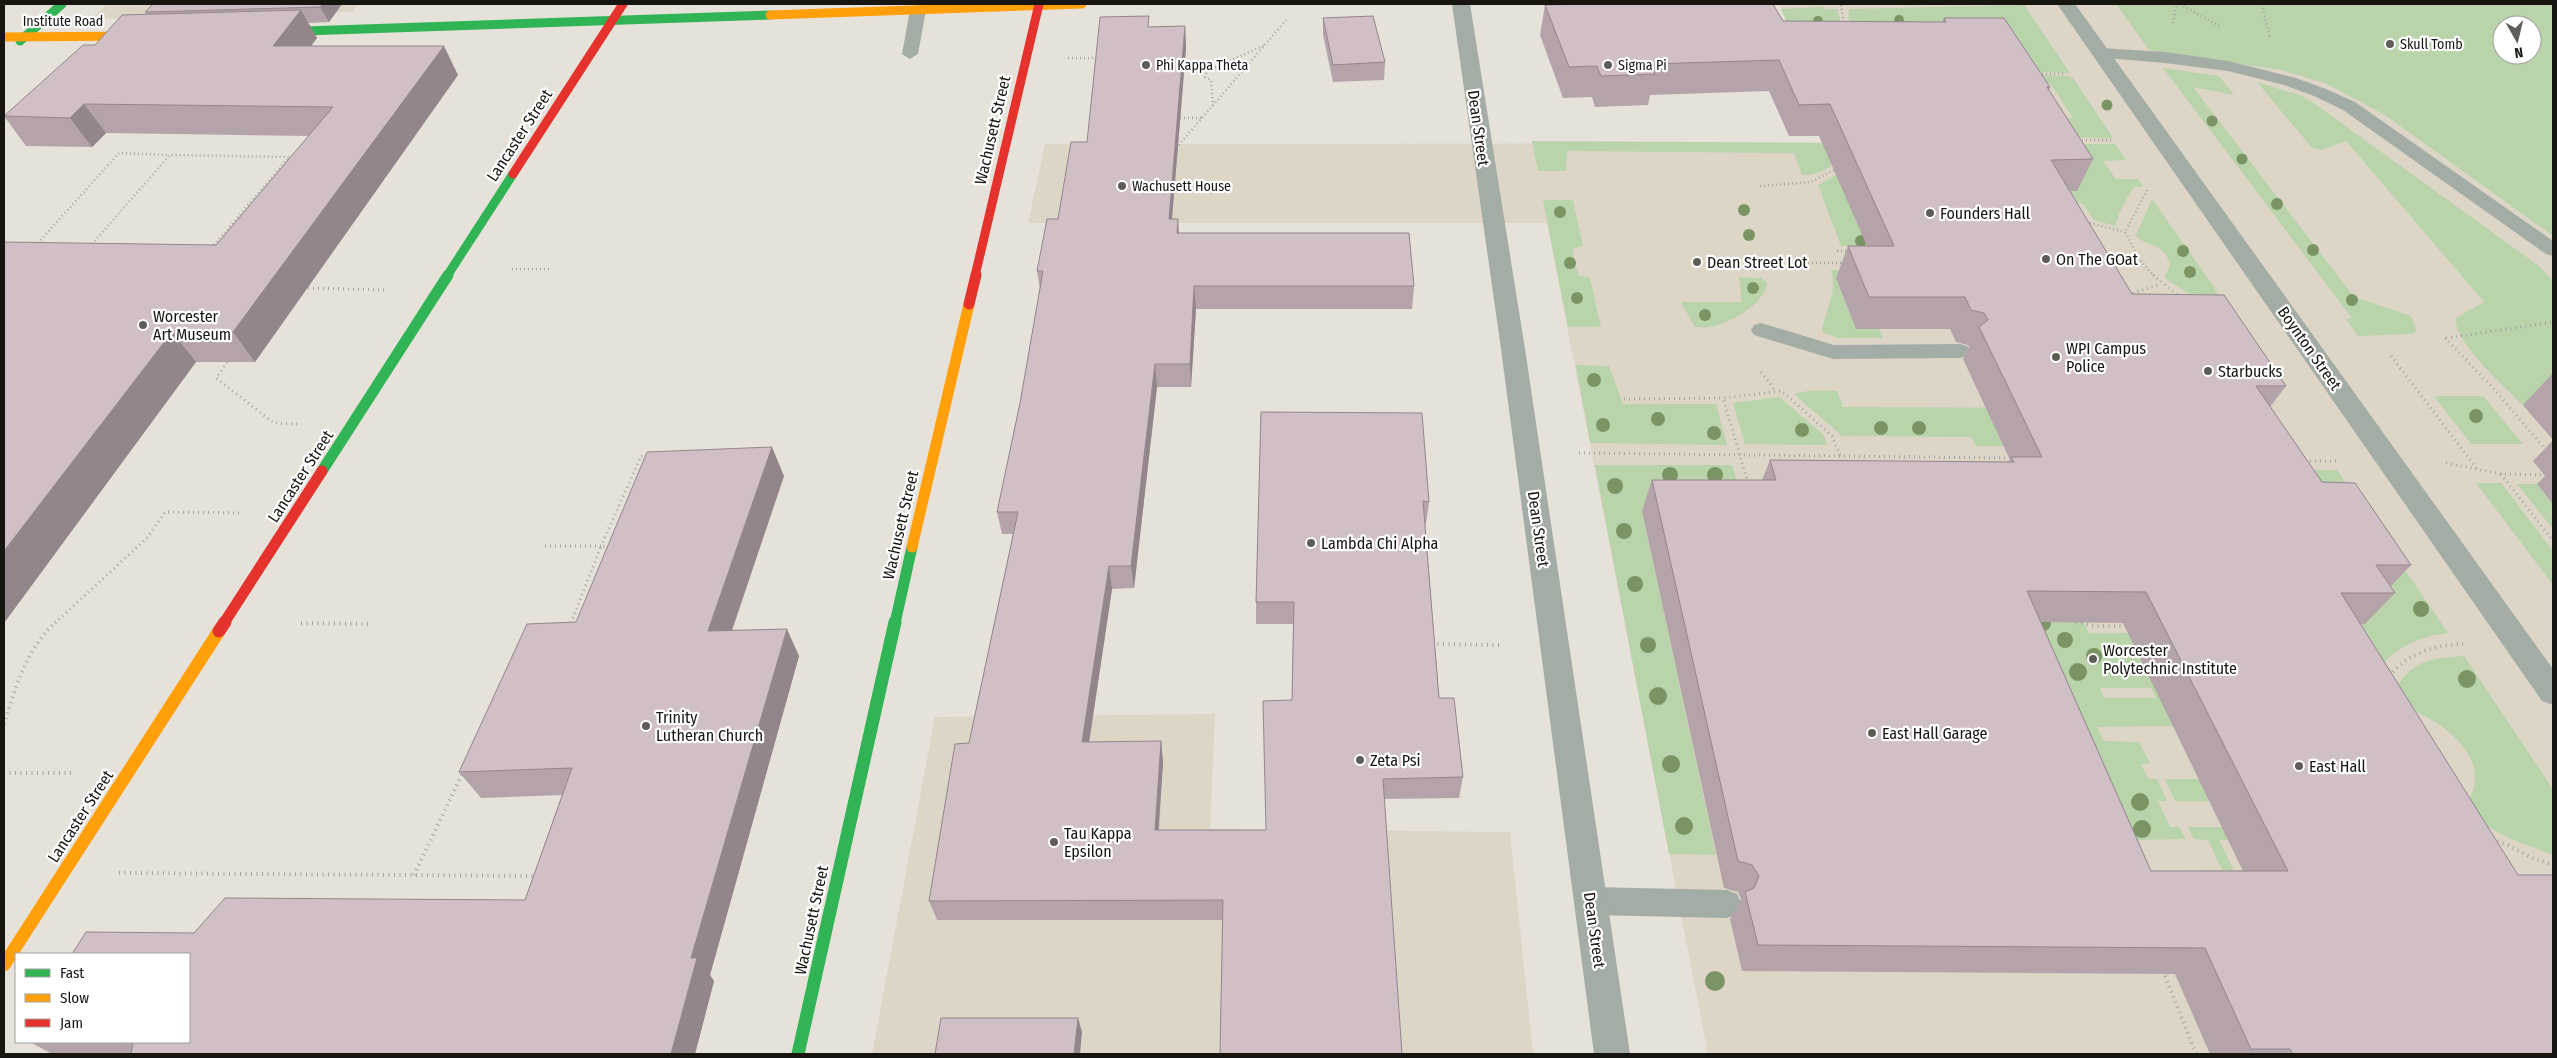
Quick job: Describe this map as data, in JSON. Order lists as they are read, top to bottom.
{
  "streets": {
    "street": [
      "Institute Road",
      "Dean Street",
      "Wachusett Street",
      "Lancaster Street",
      "Boynton Street"
    ]
  },
  "places": [
    "Skull Tomb",
    "Phi Kappa Theta",
    "Sigma Pi",
    "Wachusett House",
    "Founders Hall",
    "On The GOat",
    "Dean Street Lot",
    "Worcester Art Museum",
    "WPI Campus Police",
    "Starbucks",
    "Lambda Chi Alpha",
    "Worcester Polytechnic Institute",
    "Trinity Lutheran Church",
    "East Hall Garage",
    "Zeta Psi",
    "East Hall",
    "Tau Kappa Epsilon"
  ],
  "legend": ["Fast", "Slow", "Jam"],
  "north": "bottom"
}
